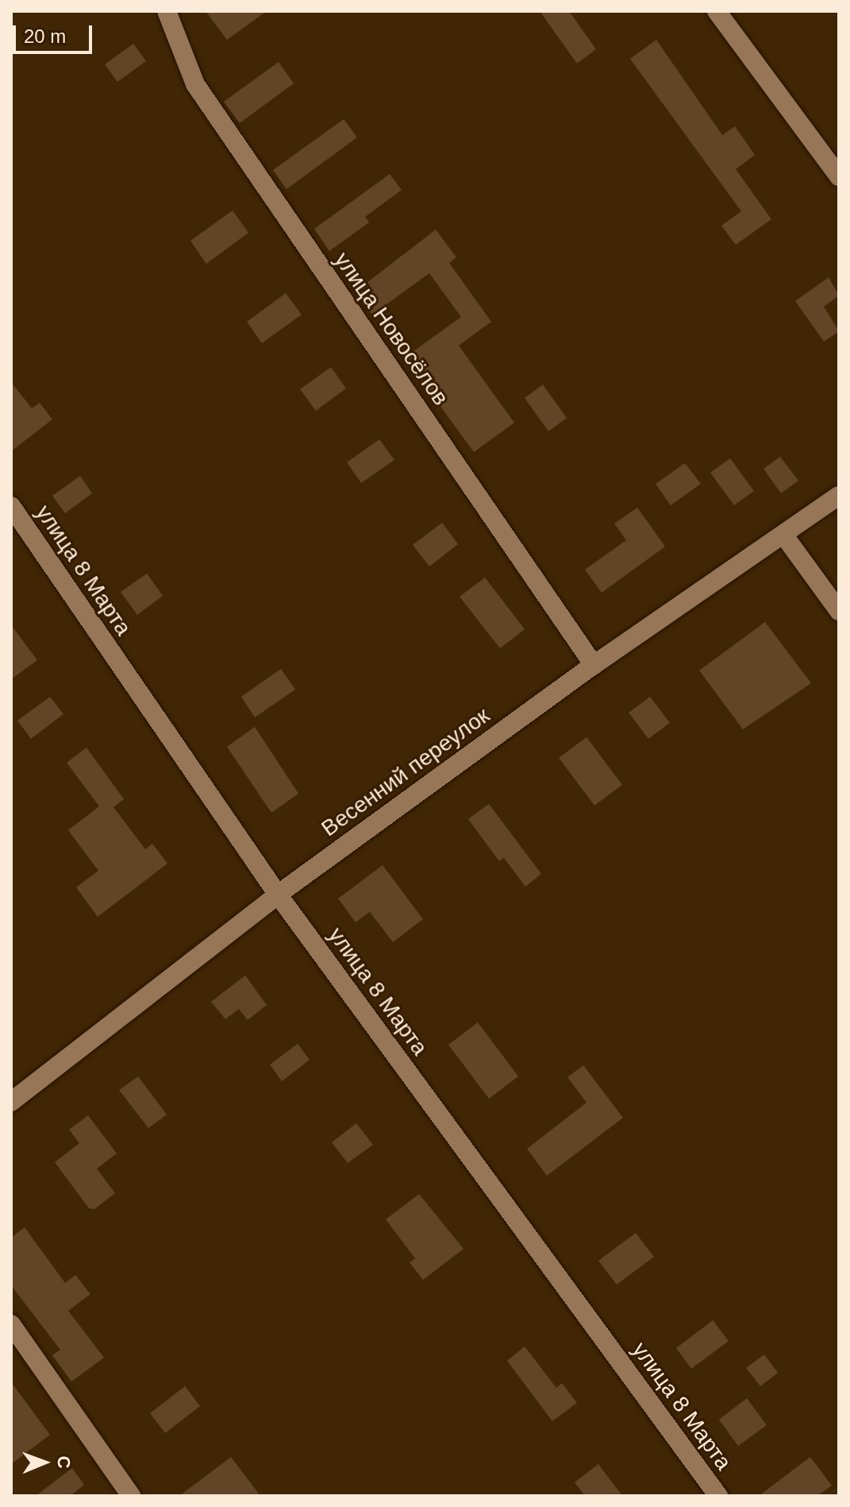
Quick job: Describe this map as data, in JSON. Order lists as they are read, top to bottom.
{
  "streets": {
    "street": ["улица Новосёлов", "улица 8 Марта", "Весенний переулок"]
  },
  "crossings": [
    ["улица Новосёлов", "Весенний переулок"],
    ["улица 8 Марта", "Весенний переулок"]
  ],
  "scale_bar": "20 m",
  "north": "right"
}
